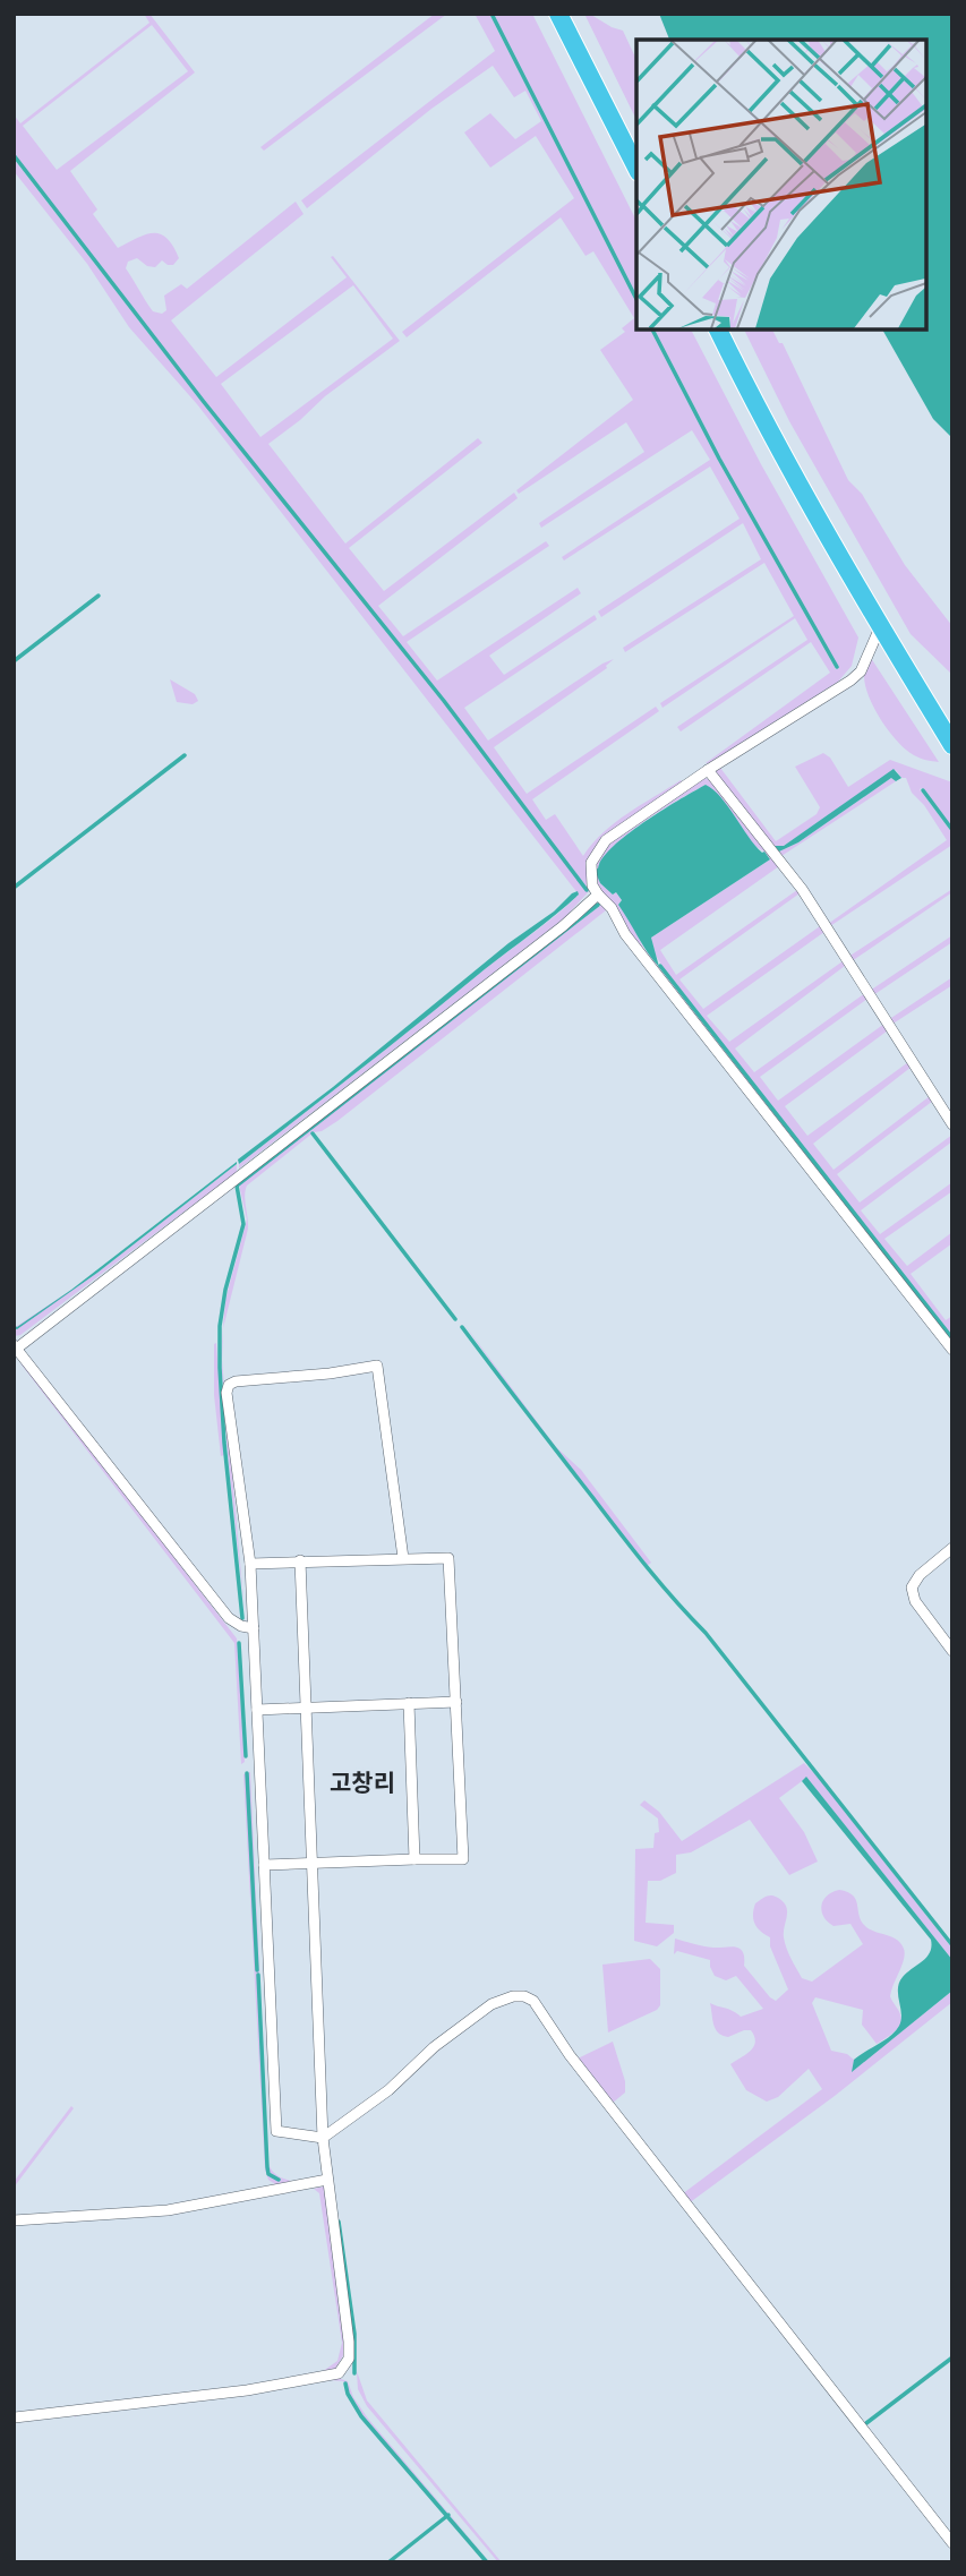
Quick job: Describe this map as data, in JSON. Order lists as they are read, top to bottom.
{
  "districts": ["고창리"]
}
